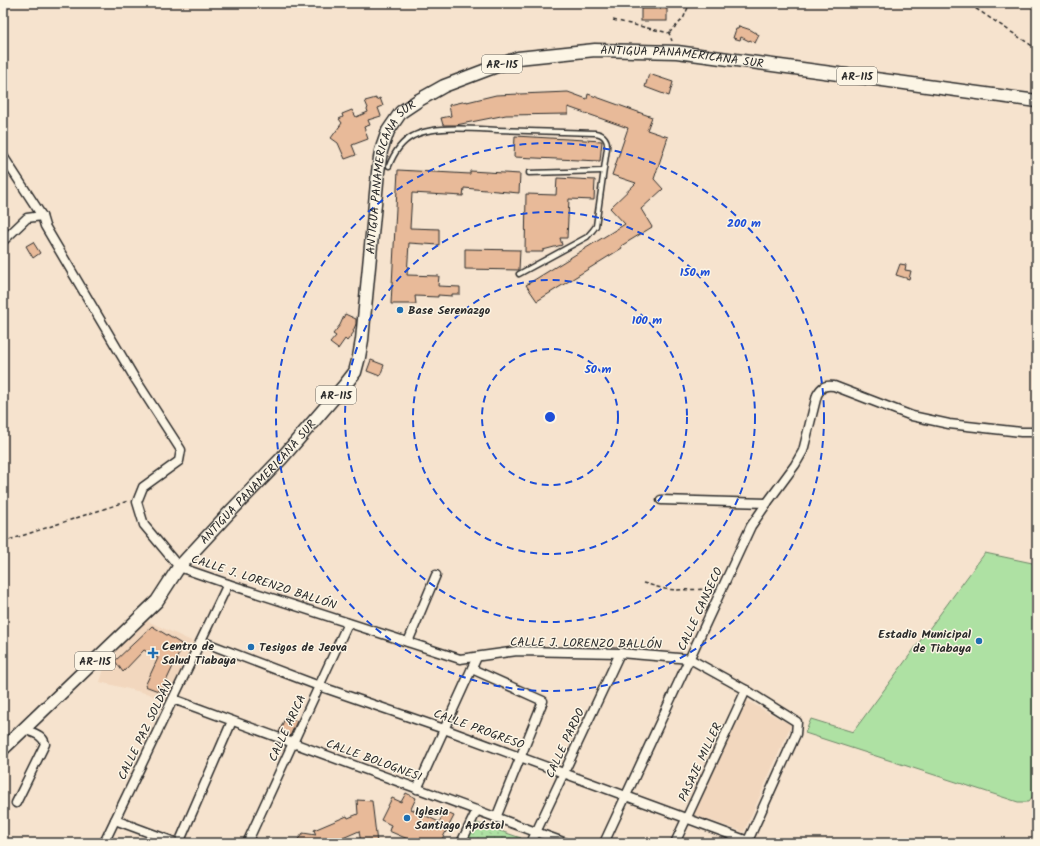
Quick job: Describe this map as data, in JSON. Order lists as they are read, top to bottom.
{
  "streets": {
    "main road": ["ANTIGUA PANAMERICANA SUR", "AR-115"],
    "street": [
      "CALLE J. LORENZO BALLÓN",
      "CALLE CANSECO",
      "CALLE ARICA",
      "CALLE PROGRESO",
      "CALLE PAZ SOLDÁN",
      "CALLE PARDO",
      "CALLE BOLOGNESI",
      "PASAJE MILLER"
    ]
  },
  "crossings": [
    ["ANTIGUA PANAMERICANA SUR", "CALLE J. LORENZO BALLÓN"],
    ["CALLE J. LORENZO BALLÓN", "CALLE CANSECO"],
    ["CALLE J. LORENZO BALLÓN", "CALLE ARICA"],
    ["CALLE J. LORENZO BALLÓN", "CALLE PROGRESO"],
    ["CALLE J. LORENZO BALLÓN", "CALLE PAZ SOLDÁN"],
    ["CALLE J. LORENZO BALLÓN", "CALLE PARDO"],
    ["CALLE J. LORENZO BALLÓN", "PASAJE MILLER"],
    ["CALLE CANSECO", "CALLE PROGRESO"],
    ["CALLE ARICA", "CALLE PROGRESO"],
    ["CALLE ARICA", "CALLE BOLOGNESI"],
    ["CALLE PROGRESO", "CALLE PAZ SOLDÁN"],
    ["CALLE PROGRESO", "CALLE PARDO"],
    ["CALLE PROGRESO", "PASAJE MILLER"],
    ["CALLE PAZ SOLDÁN", "CALLE BOLOGNESI"],
    ["CALLE PARDO", "CALLE BOLOGNESI"]
  ],
  "places": {
    "other": [
      "Base Serenazgo",
      "Estadio Municipal de Tiabaya",
      "Tesigos de Jeova",
      "Iglesia Santiago Apóstol"
    ],
    "health": ["Centro de Salud Tiabaya"]
  },
  "rings": [
    "200 m",
    "150 m",
    "100 m",
    "50 m"
  ]
}
